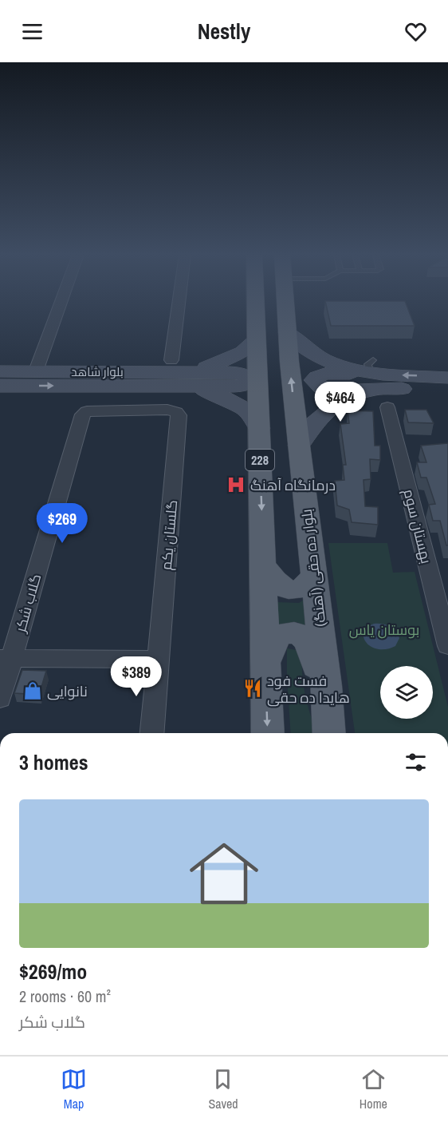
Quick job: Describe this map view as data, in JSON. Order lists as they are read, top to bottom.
{
  "streets": {
    "main road": ["بلوار شاهد", "228", "بلوار ده حقی (آهنگ)"],
    "street": ["بهستان سوم", "گلستان یکم", "گلاب شکر"]
  },
  "crossings": [
    ["گلستان یکم", "گلاب شکر"]
  ],
  "parks": ["بوستان یاس"],
  "places": {
    "hospital": ["درمانگاه آهنگ"],
    "restaurant": ["فست فود هایدا ده حقی"],
    "shop": ["نانوایی"]
  },
  "page": {
    "header": "Nestly",
    "price": ["$464", "$269", "$389"],
    "heading": "3 homes",
    "list": [
      {
        "name": "$269/mo",
        "note": "2 rooms · 60 m² · گلاب شکر"
      }
    ],
    "tabs": ["Map", "Saved", "Home"]
  }
}
